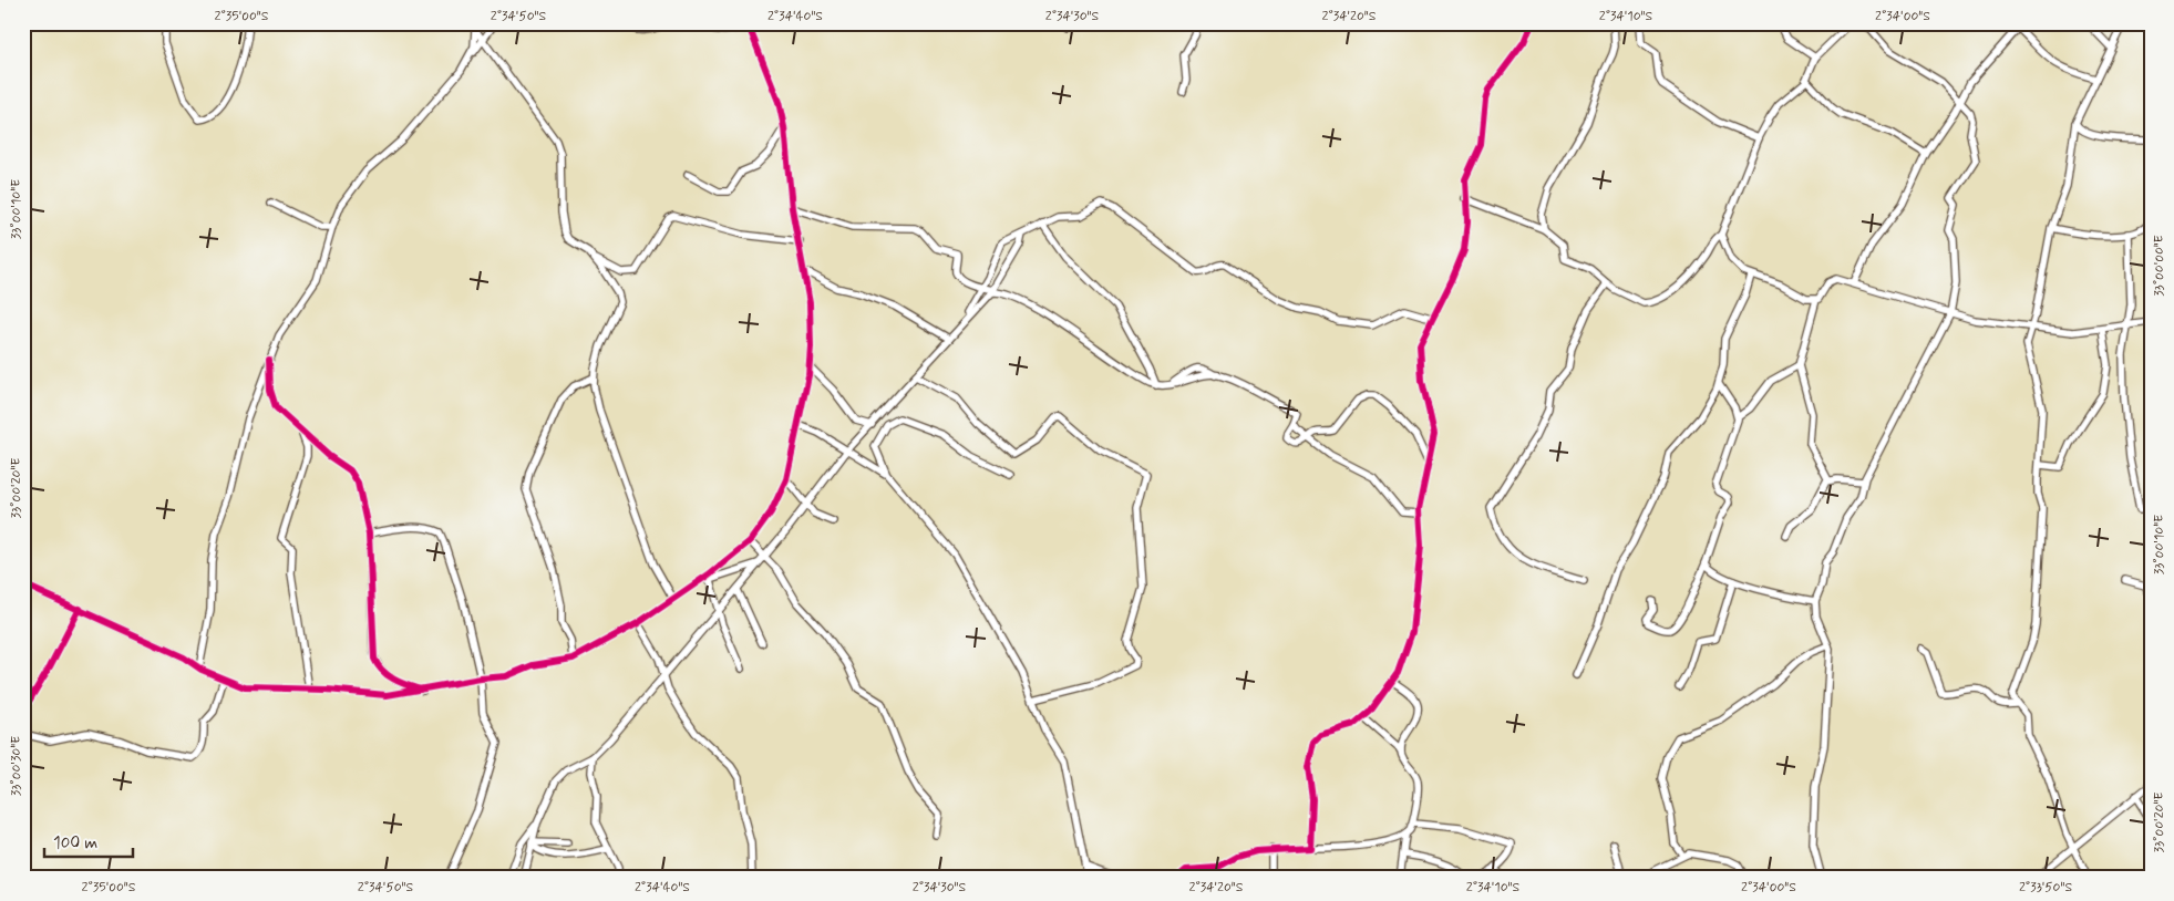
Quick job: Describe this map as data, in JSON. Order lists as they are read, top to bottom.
{
  "scale_bar": "100 m",
  "coordinates": [
    "2°35'00\"S",
    "2°34'50\"S",
    "2°34'40\"S",
    "2°34'30\"S",
    "2°34'20\"S",
    "2°34'10\"S",
    "2°34'00\"S",
    "33°00'10\"E",
    "33°00'00\"E",
    "33°00'20\"E",
    "33°00'30\"E",
    "2°33'50\"S"
  ]
}
